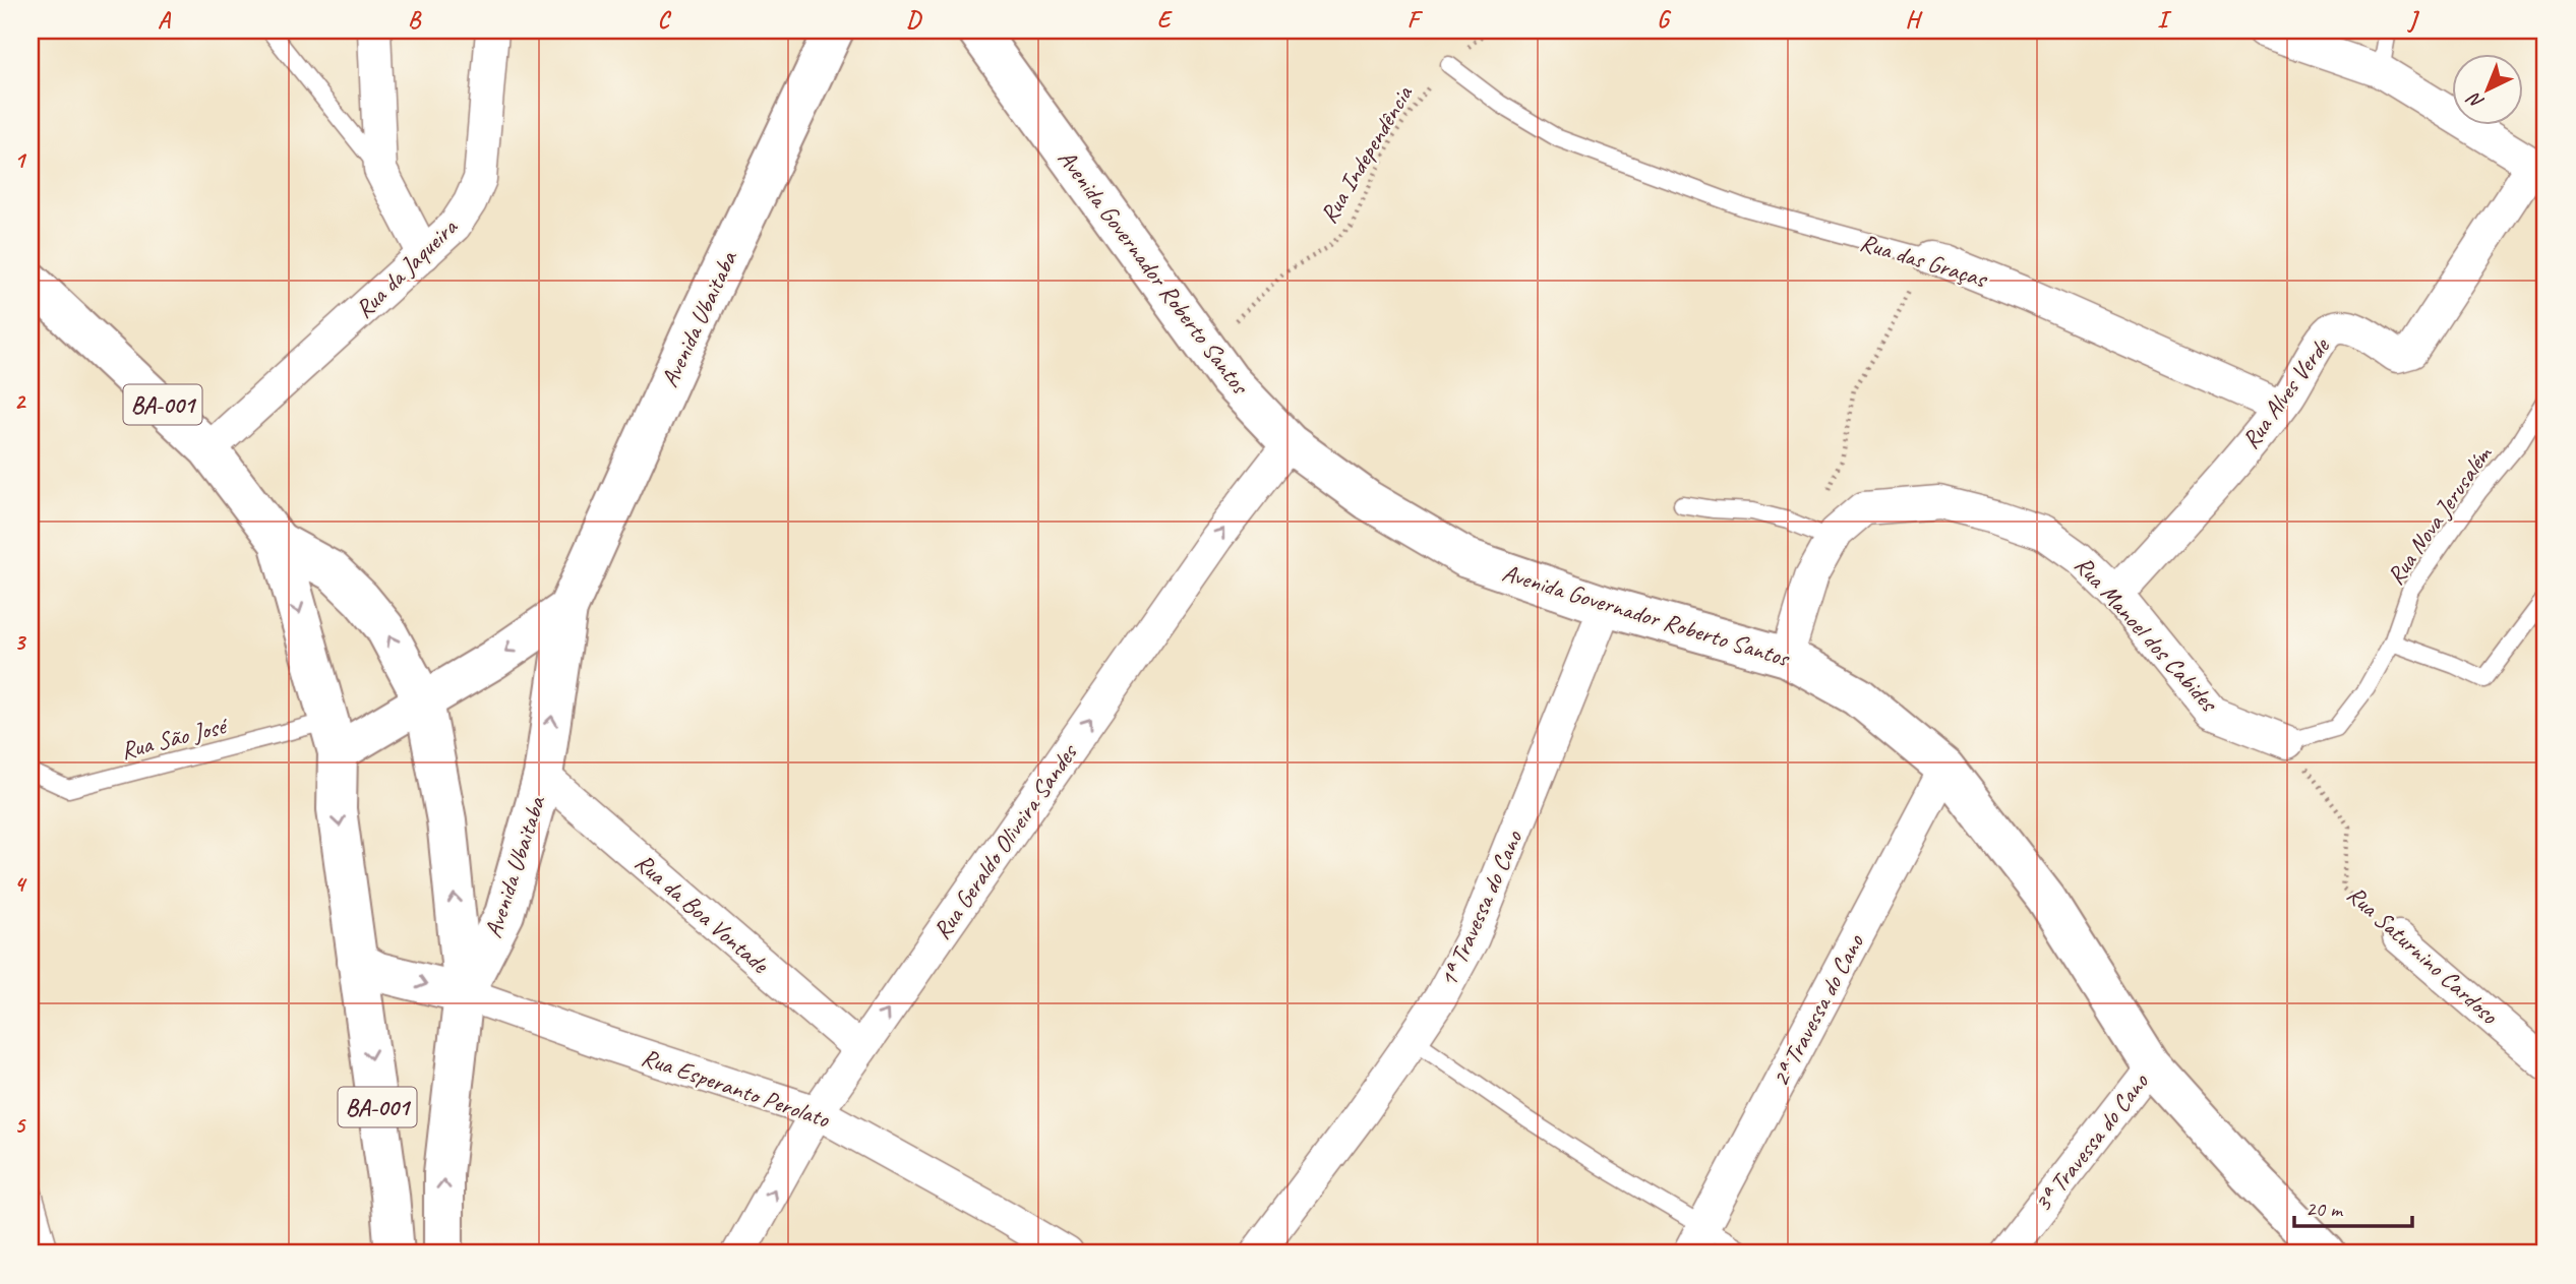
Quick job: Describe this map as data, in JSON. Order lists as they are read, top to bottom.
{
  "streets": {
    "main road": ["Avenida Governador Roberto Santos", "Avenida Ubaitaba", "BA-001"],
    "street": [
      "Rua das Graças",
      "Rua da Jaqueira",
      "Rua Alves Verde",
      "Rua Manoel dos Cabides",
      "Rua Geraldo Oliveira Sandes",
      "1ª Travessa do Cano",
      "Rua da Boa Vontade",
      "Rua Saturnino Cardoso",
      "2ª Travessa do Cano",
      "Rua Esperanto Perolato",
      "3ª Travessa do Cano"
    ],
    "lane": ["Rua Nova Jerusalém", "Rua São José"],
    "path": ["Rua Independência"]
  },
  "crossings": [
    ["Rua Independência", "Rua das Graças"],
    ["Rua Independência", "Avenida Governador Roberto Santos"],
    ["Rua das Graças", "Rua Alves Verde"],
    ["Rua da Jaqueira", "BA-001"],
    ["Avenida Governador Roberto Santos", "Rua Manoel dos Cabides"],
    ["Avenida Governador Roberto Santos", "Rua Geraldo Oliveira Sandes"],
    ["Avenida Governador Roberto Santos", "1ª Travessa do Cano"],
    ["Avenida Governador Roberto Santos", "2ª Travessa do Cano"],
    ["Avenida Governador Roberto Santos", "3ª Travessa do Cano"],
    ["Avenida Ubaitaba", "BA-001"],
    ["Avenida Ubaitaba", "Rua da Boa Vontade"],
    ["Avenida Ubaitaba", "Rua Esperanto Perolato"],
    ["Rua Alves Verde", "Rua Manoel dos Cabides"],
    ["BA-001", "Rua São José"],
    ["Rua Nova Jerusalém", "Rua Manoel dos Cabides"],
    ["Rua Nova Jerusalém", "Rua Saturnino Cardoso"],
    ["Rua Manoel dos Cabides", "Rua Saturnino Cardoso"],
    ["Rua Geraldo Oliveira Sandes", "Rua da Boa Vontade"],
    ["Rua Geraldo Oliveira Sandes", "Rua Esperanto Perolato"]
  ],
  "one_way": ["Rua Geraldo Oliveira Sandes"],
  "scale_bar": "20 m",
  "north": "bottom left",
  "grid": {
    "columns": [
      "A",
      "B",
      "C",
      "D",
      "E",
      "F",
      "G",
      "H",
      "I",
      "J"
    ],
    "rows": [
      "1",
      "2",
      "3",
      "4",
      "5"
    ]
  }
}
